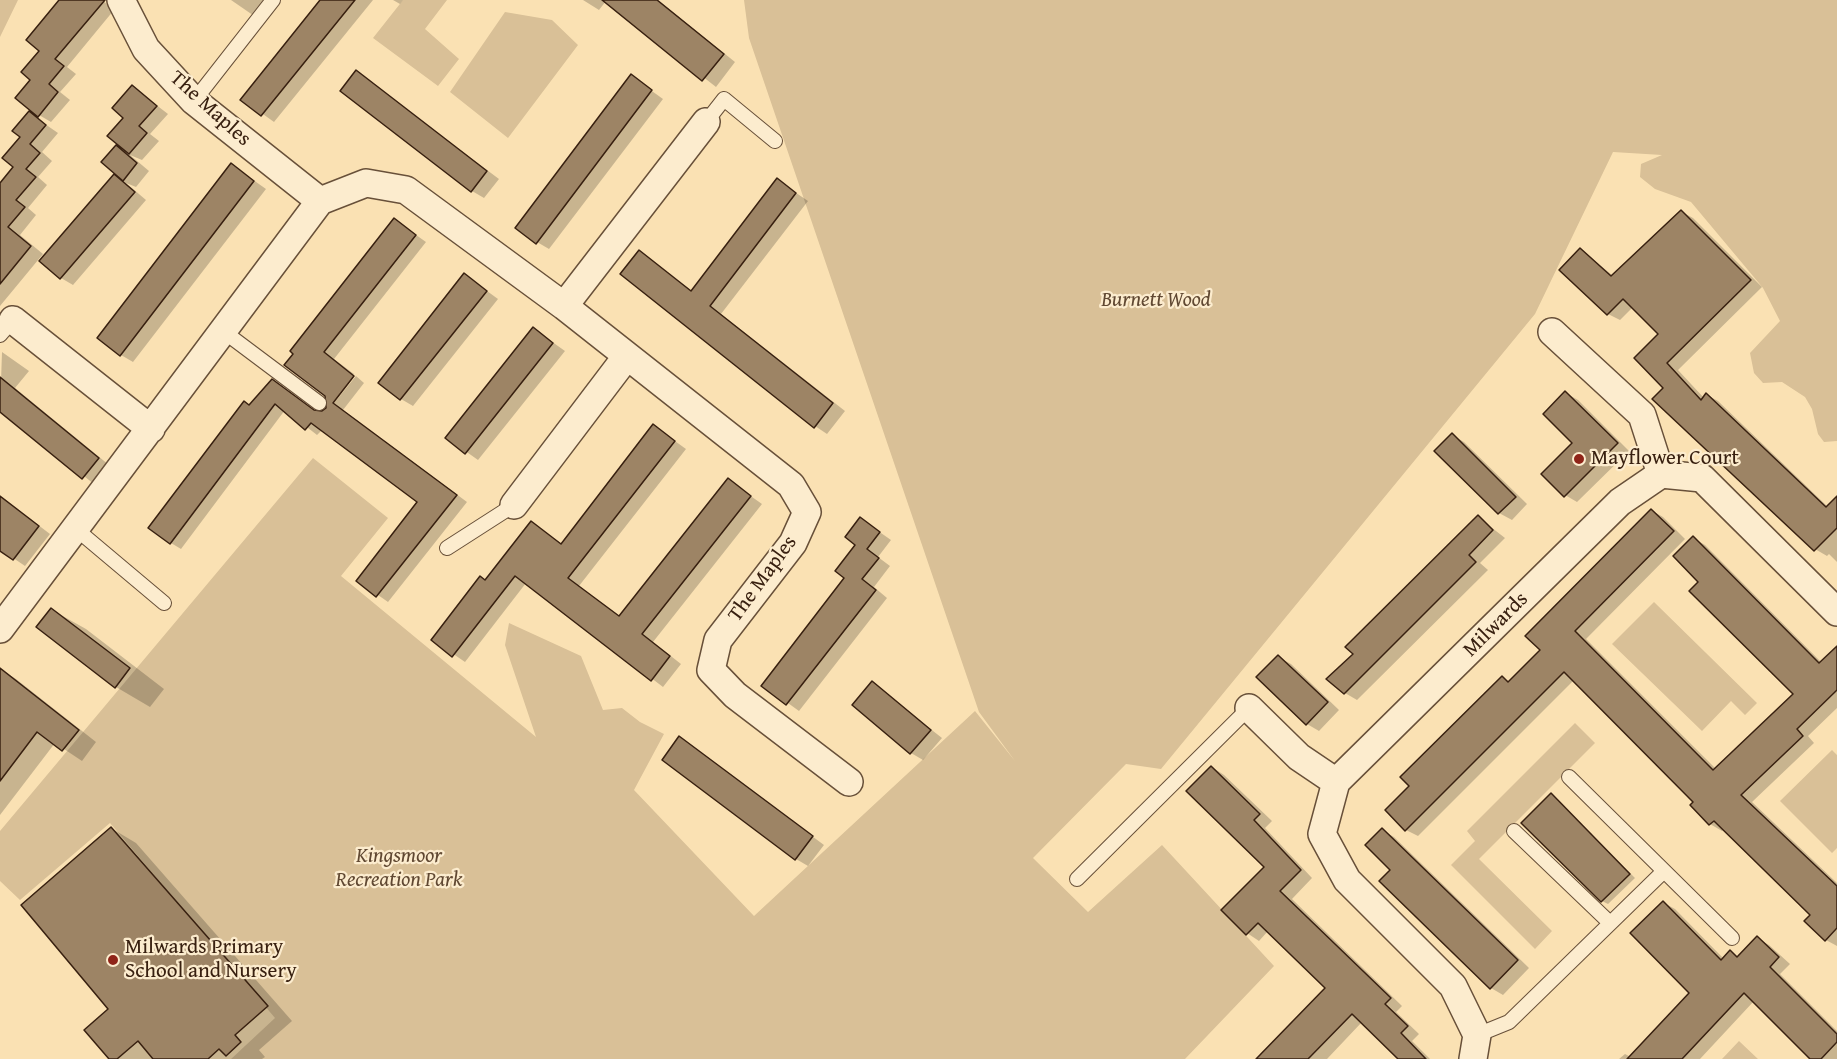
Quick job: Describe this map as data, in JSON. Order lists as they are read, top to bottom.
{
  "streets": {
    "street": ["The Maples", "Milwards"]
  },
  "parks": ["Burnett Wood", "Kingsmoor Recreation Park"],
  "places": ["Mayflower Court", "Milwards Primary School and Nursery"]
}
